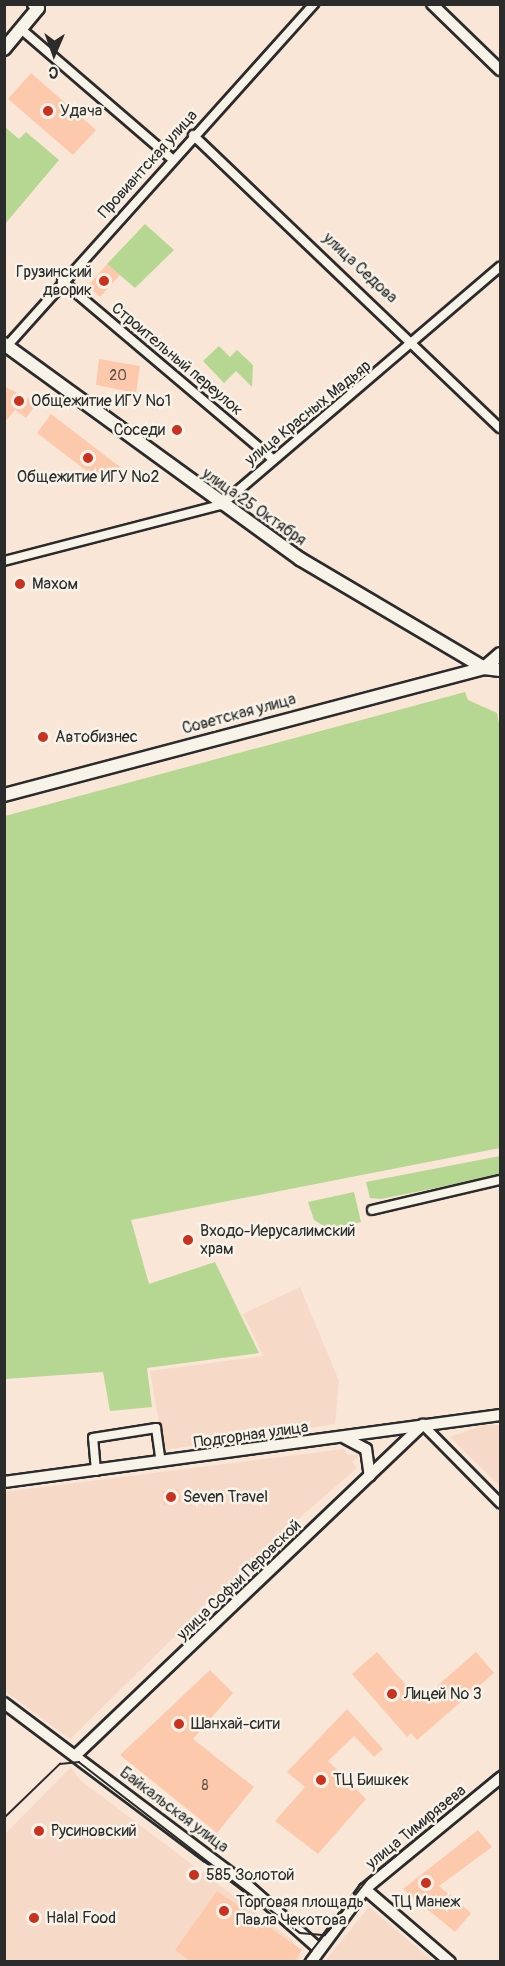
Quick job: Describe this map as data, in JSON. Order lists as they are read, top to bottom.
{
  "streets": {
    "main road": ["улица 25 Октября", "Советская улица"],
    "street": [
      "Провиантская улица",
      "улица Седова",
      "Строительный переулок",
      "улица Красных Мадьяр",
      "Подгорная улица",
      "улица Софьи Перовской",
      "Байкальская улица",
      "улица Тимирязева"
    ]
  },
  "crossings": [
    ["Провиантская улица", "улица Седова"],
    ["Провиантская улица", "Строительный переулок"],
    ["Провиантская улица", "улица 25 Октября"],
    ["улица Седова", "улица Красных Мадьяр"],
    ["Строительный переулок", "улица Красных Мадьяр"],
    ["улица Красных Мадьяр", "улица 25 Октября"],
    ["улица 25 Октября", "Советская улица"],
    ["Подгорная улица", "улица Софьи Перовской"],
    ["улица Софьи Перовской", "Байкальская улица"],
    ["Байкальская улица", "улица Тимирязева"]
  ],
  "places": [
    "Удача",
    "Грузинский дворик",
    "Общежитие ИГУ №1",
    "Соседи",
    "Общежитие ИГУ №2",
    "Махом",
    "Автобизнес",
    "Входо-Иерусалимский храм",
    "Seven Travel",
    "Лицей № 3",
    "Шанхай-сити",
    "ТЦ Бишкек",
    "Русиновский",
    "585 Золотой",
    "ТЦ Манеж",
    "Торговая площадь Павла Чекотова",
    "Halal Food"
  ],
  "house_numbers": ["20", "8"],
  "north": "bottom"
}
